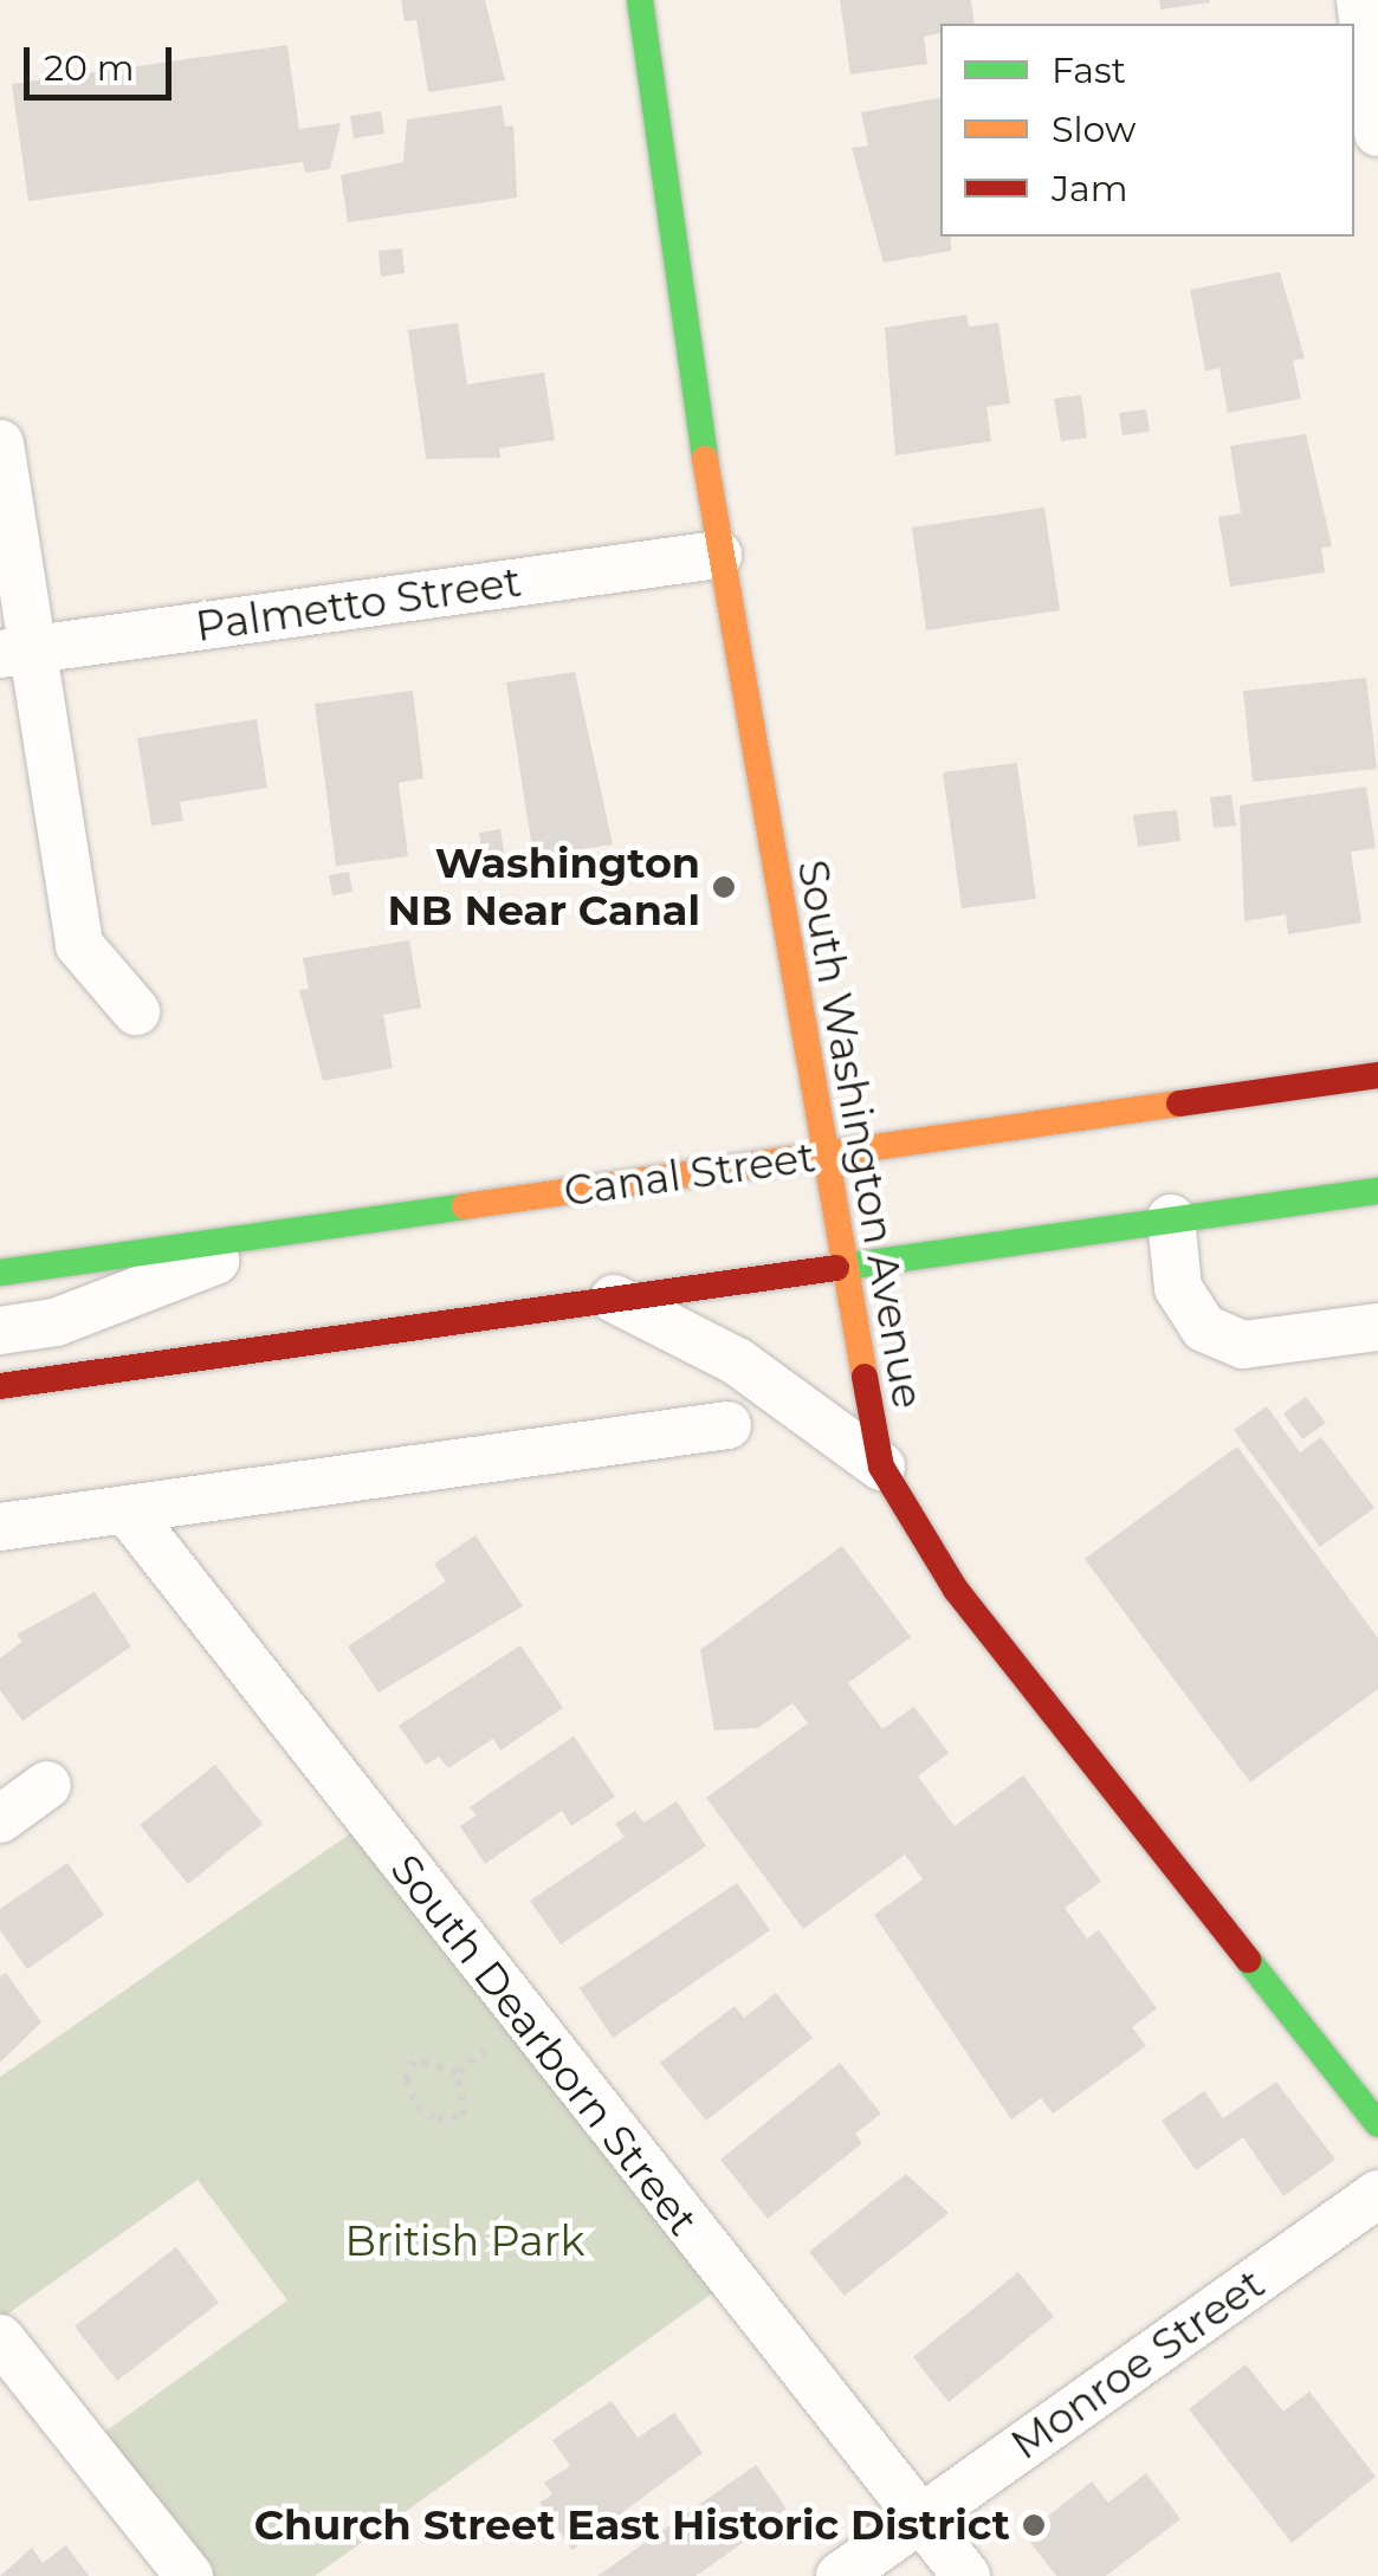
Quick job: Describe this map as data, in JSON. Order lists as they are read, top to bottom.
{
  "streets": {
    "main road": ["South Washington Avenue", "Canal Street"],
    "street": ["Palmetto Street", "South Dearborn Street", "Monroe Street"]
  },
  "crossings": [
    ["Palmetto Street", "South Washington Avenue"],
    ["South Washington Avenue", "Canal Street"],
    ["South Dearborn Street", "Monroe Street"]
  ],
  "parks": ["British Park"],
  "places": ["Washington NB Near Canal", "Church Street East Historic District"],
  "legend": ["Fast", "Slow", "Jam"],
  "scale_bar": "20 m"
}
